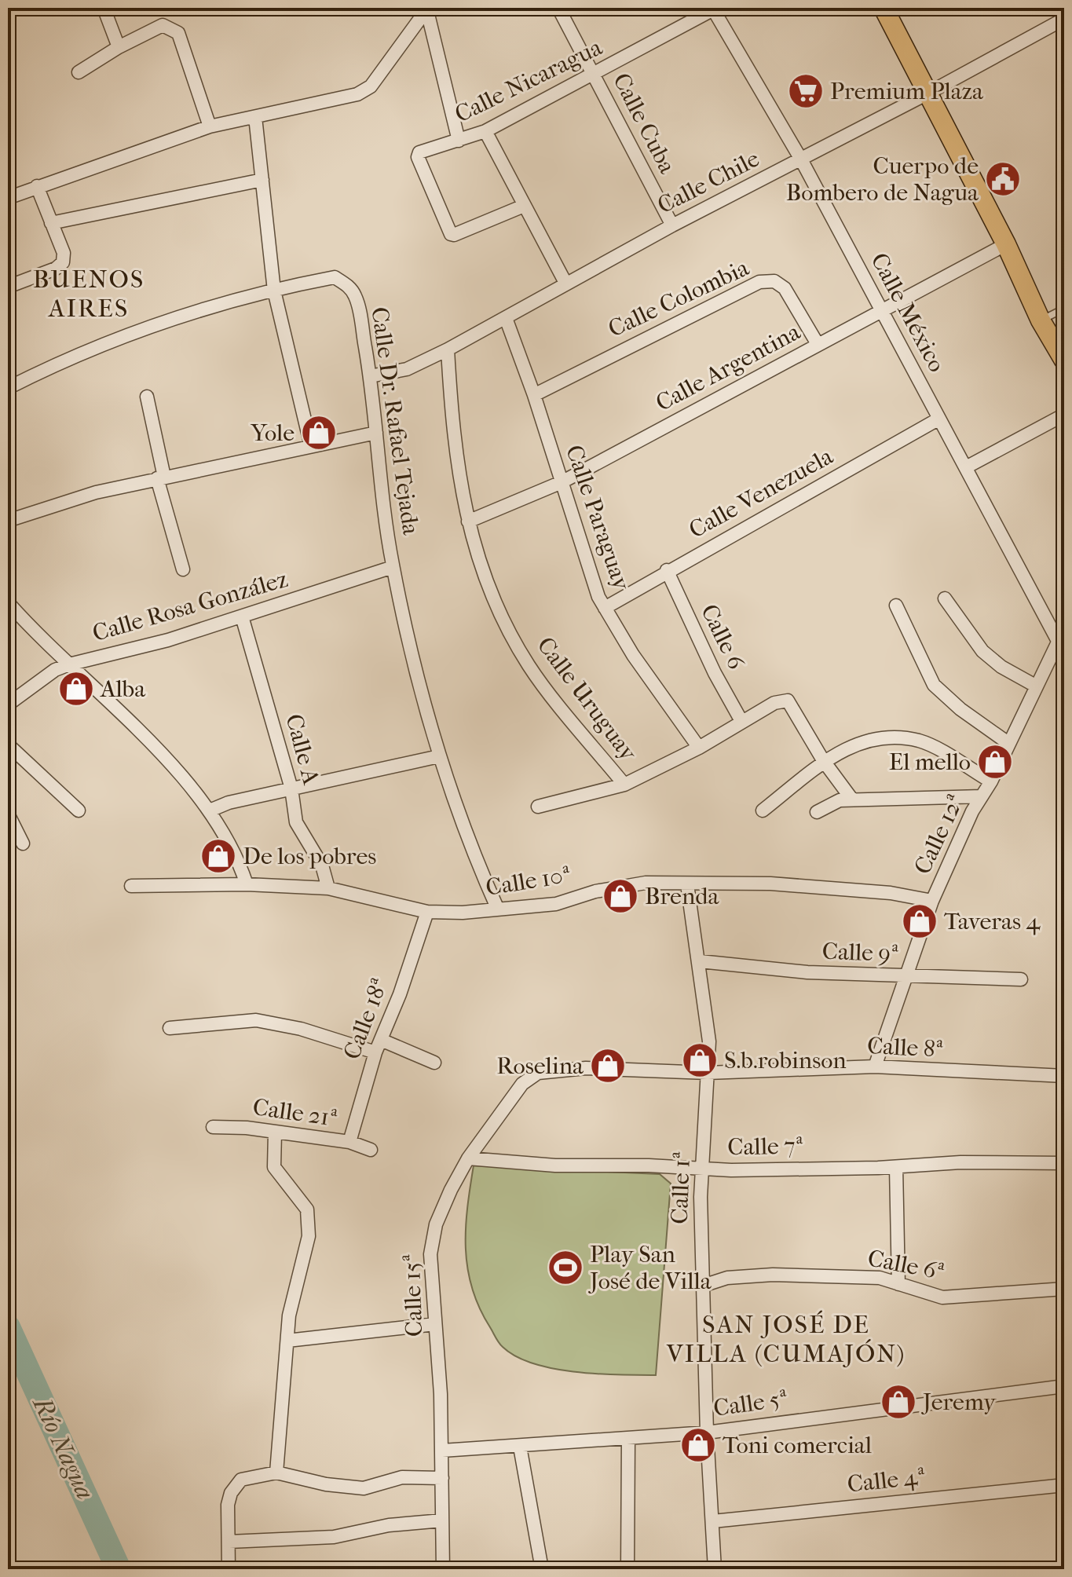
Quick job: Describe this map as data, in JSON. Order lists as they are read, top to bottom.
{
  "streets": {
    "street": [
      "Calle Nicaragua",
      "Calle Cuba",
      "Calle Chile",
      "Calle Colombia",
      "Calle México",
      "Calle Argentina",
      "Calle Dr. Rafael Tejada",
      "Calle Venezuela",
      "Calle Paraguay",
      "Calle Rosa González",
      "Calle 6",
      "Calle Uruguay",
      "Calle A",
      "Calle 12ª",
      "Calle 10ª",
      "Calle 9ª",
      "Calle 18ª",
      "Calle 8ª",
      "Calle 21ª",
      "Calle 7ª",
      "Calle 1ª",
      "Calle 6ª",
      "Calle 15ª",
      "Calle 5ª",
      "Calle 4ª"
    ]
  },
  "crossings": [
    ["Calle Nicaragua", "Calle Cuba"],
    ["Calle Nicaragua", "Calle México"],
    ["Calle Cuba", "Calle Chile"],
    ["Calle Chile", "Calle México"],
    ["Calle Chile", "Calle Dr. Rafael Tejada"],
    ["Calle Chile", "Calle Paraguay"],
    ["Calle Chile", "Calle Uruguay"],
    ["Calle Colombia", "Calle Argentina"],
    ["Calle Colombia", "Calle Paraguay"],
    ["Calle México", "Calle Argentina"],
    ["Calle México", "Calle Venezuela"],
    ["Calle México", "Calle 12ª"],
    ["Calle Argentina", "Calle Paraguay"],
    ["Calle Argentina", "Calle Uruguay"],
    ["Calle Dr. Rafael Tejada", "Calle Rosa González"],
    ["Calle Dr. Rafael Tejada", "Calle 10ª"],
    ["Calle Venezuela", "Calle Paraguay"],
    ["Calle Venezuela", "Calle 6"],
    ["Calle Rosa González", "Calle A"],
    ["Calle A", "Calle 10ª"],
    ["Calle 12ª", "Calle 10ª"],
    ["Calle 12ª", "Calle 9ª"],
    ["Calle 12ª", "Calle 8ª"],
    ["Calle 10ª", "Calle 18ª"],
    ["Calle 10ª", "Calle 1ª"],
    ["Calle 9ª", "Calle 1ª"],
    ["Calle 18ª", "Calle 21ª"],
    ["Calle 8ª", "Calle 1ª"],
    ["Calle 8ª", "Calle 15ª"],
    ["Calle 7ª", "Calle 1ª"],
    ["Calle 7ª", "Calle 15ª"],
    ["Calle 1ª", "Calle 6ª"],
    ["Calle 1ª", "Calle 15ª"],
    ["Calle 1ª", "Calle 5ª"],
    ["Calle 1ª", "Calle 4ª"],
    ["Calle 15ª", "Calle 5ª"]
  ],
  "districts": ["BUENOS AIRES", "SAN JOSÉ DE VILLA (CUMAJÓN)"],
  "water": ["Río Nagua"],
  "places": {
    "supermarket": ["Premium Plaza"],
    "public building": ["Cuerpo de Bombero de Nagua"],
    "shop": [
      "Yole",
      "Alba",
      "El mello",
      "De los pobres",
      "Brenda",
      "Taveras 4",
      "S.b.robinson",
      "Roselina",
      "Jeremy",
      "Toni comercial"
    ],
    "sports": ["Play San José de Villa"]
  }
}
